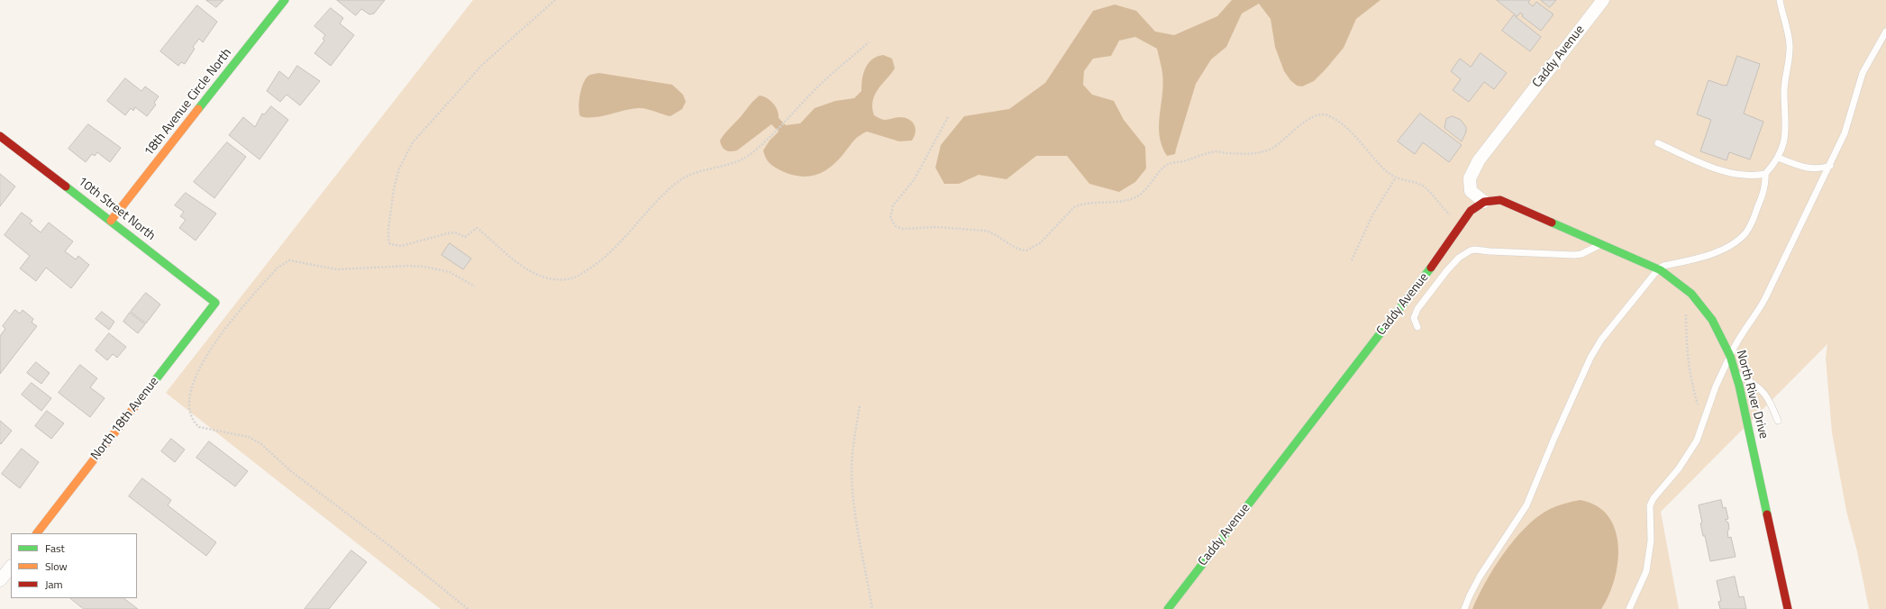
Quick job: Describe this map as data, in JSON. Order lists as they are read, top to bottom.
{
  "streets": {
    "street": [
      "Caddy Avenue",
      "18th Avenue Circle North",
      "10th Street North",
      "North River Drive",
      "North 18th Avenue"
    ]
  },
  "crossings": [
    ["Caddy Avenue", "North River Drive"],
    ["18th Avenue Circle North", "10th Street North"],
    ["10th Street North", "North 18th Avenue"]
  ],
  "legend": ["Fast", "Slow", "Jam"]
}
